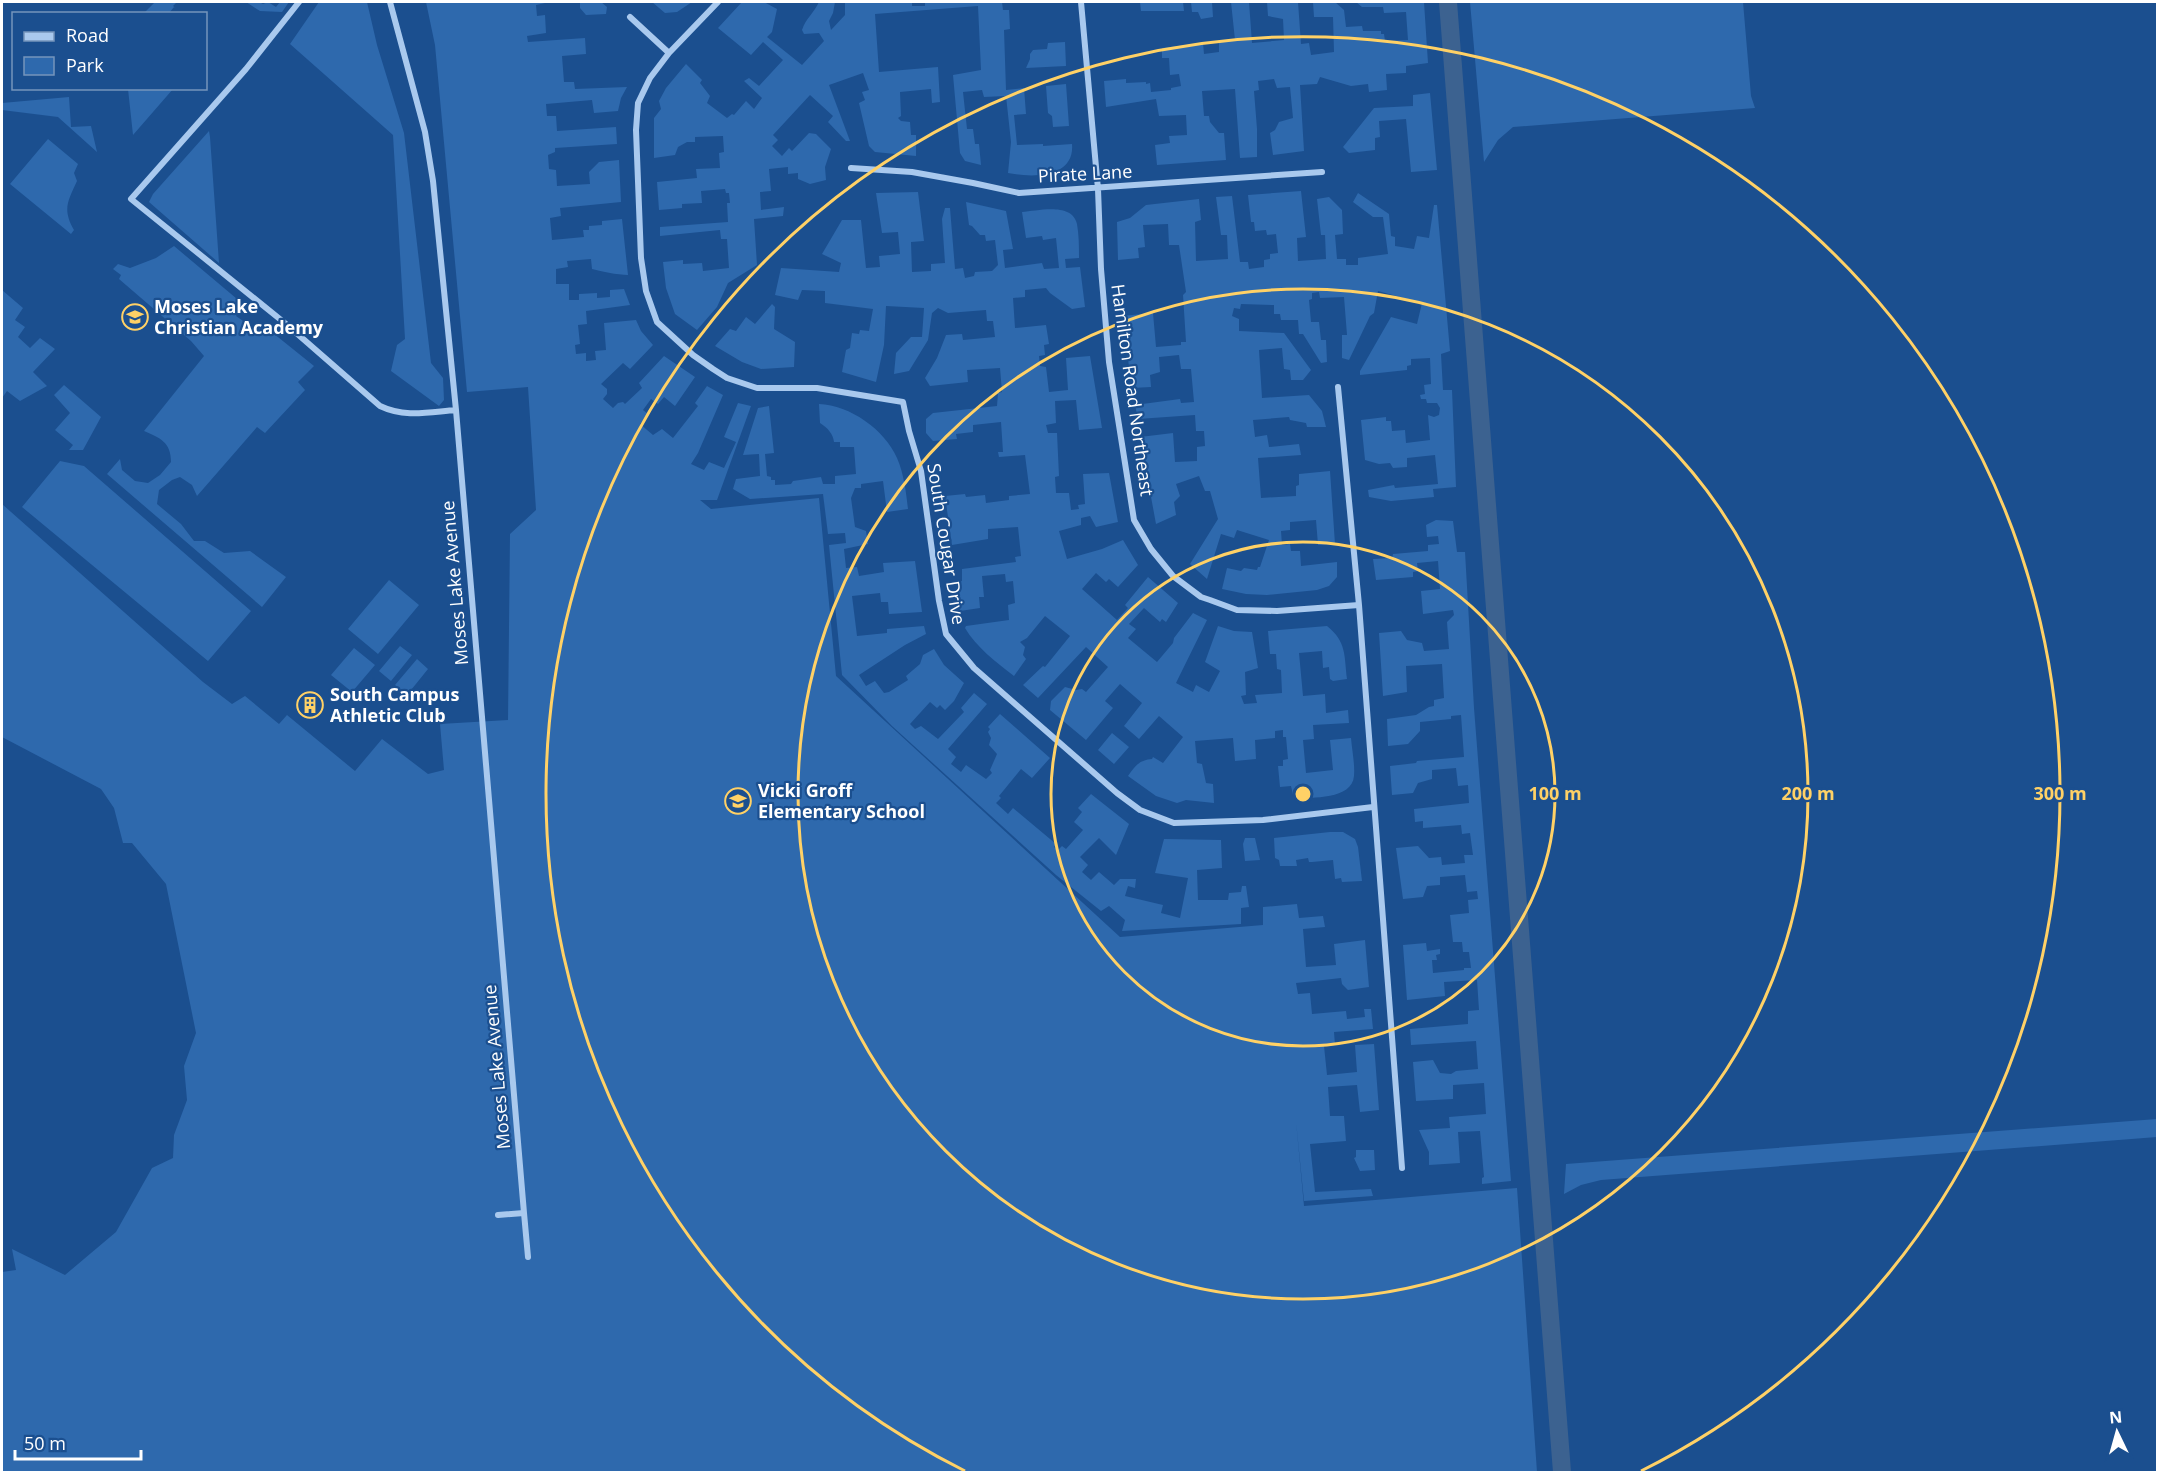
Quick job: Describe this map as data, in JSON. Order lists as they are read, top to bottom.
{
  "streets": {
    "street": [
      "Pirate Lane",
      "Hamilton Road Northeast",
      "South Cougar Drive",
      "Moses Lake Avenue"
    ]
  },
  "crossings": [
    ["Pirate Lane", "Hamilton Road Northeast"]
  ],
  "places": {
    "school or university": ["Moses Lake Christian Academy", "Vicki Groff Elementary School"],
    "building": ["South Campus Athletic Club"]
  },
  "legend": ["Road", "Park"],
  "scale_bar": "50 m",
  "north": "top",
  "rings": ["100 m", "200 m", "300 m"]
}
